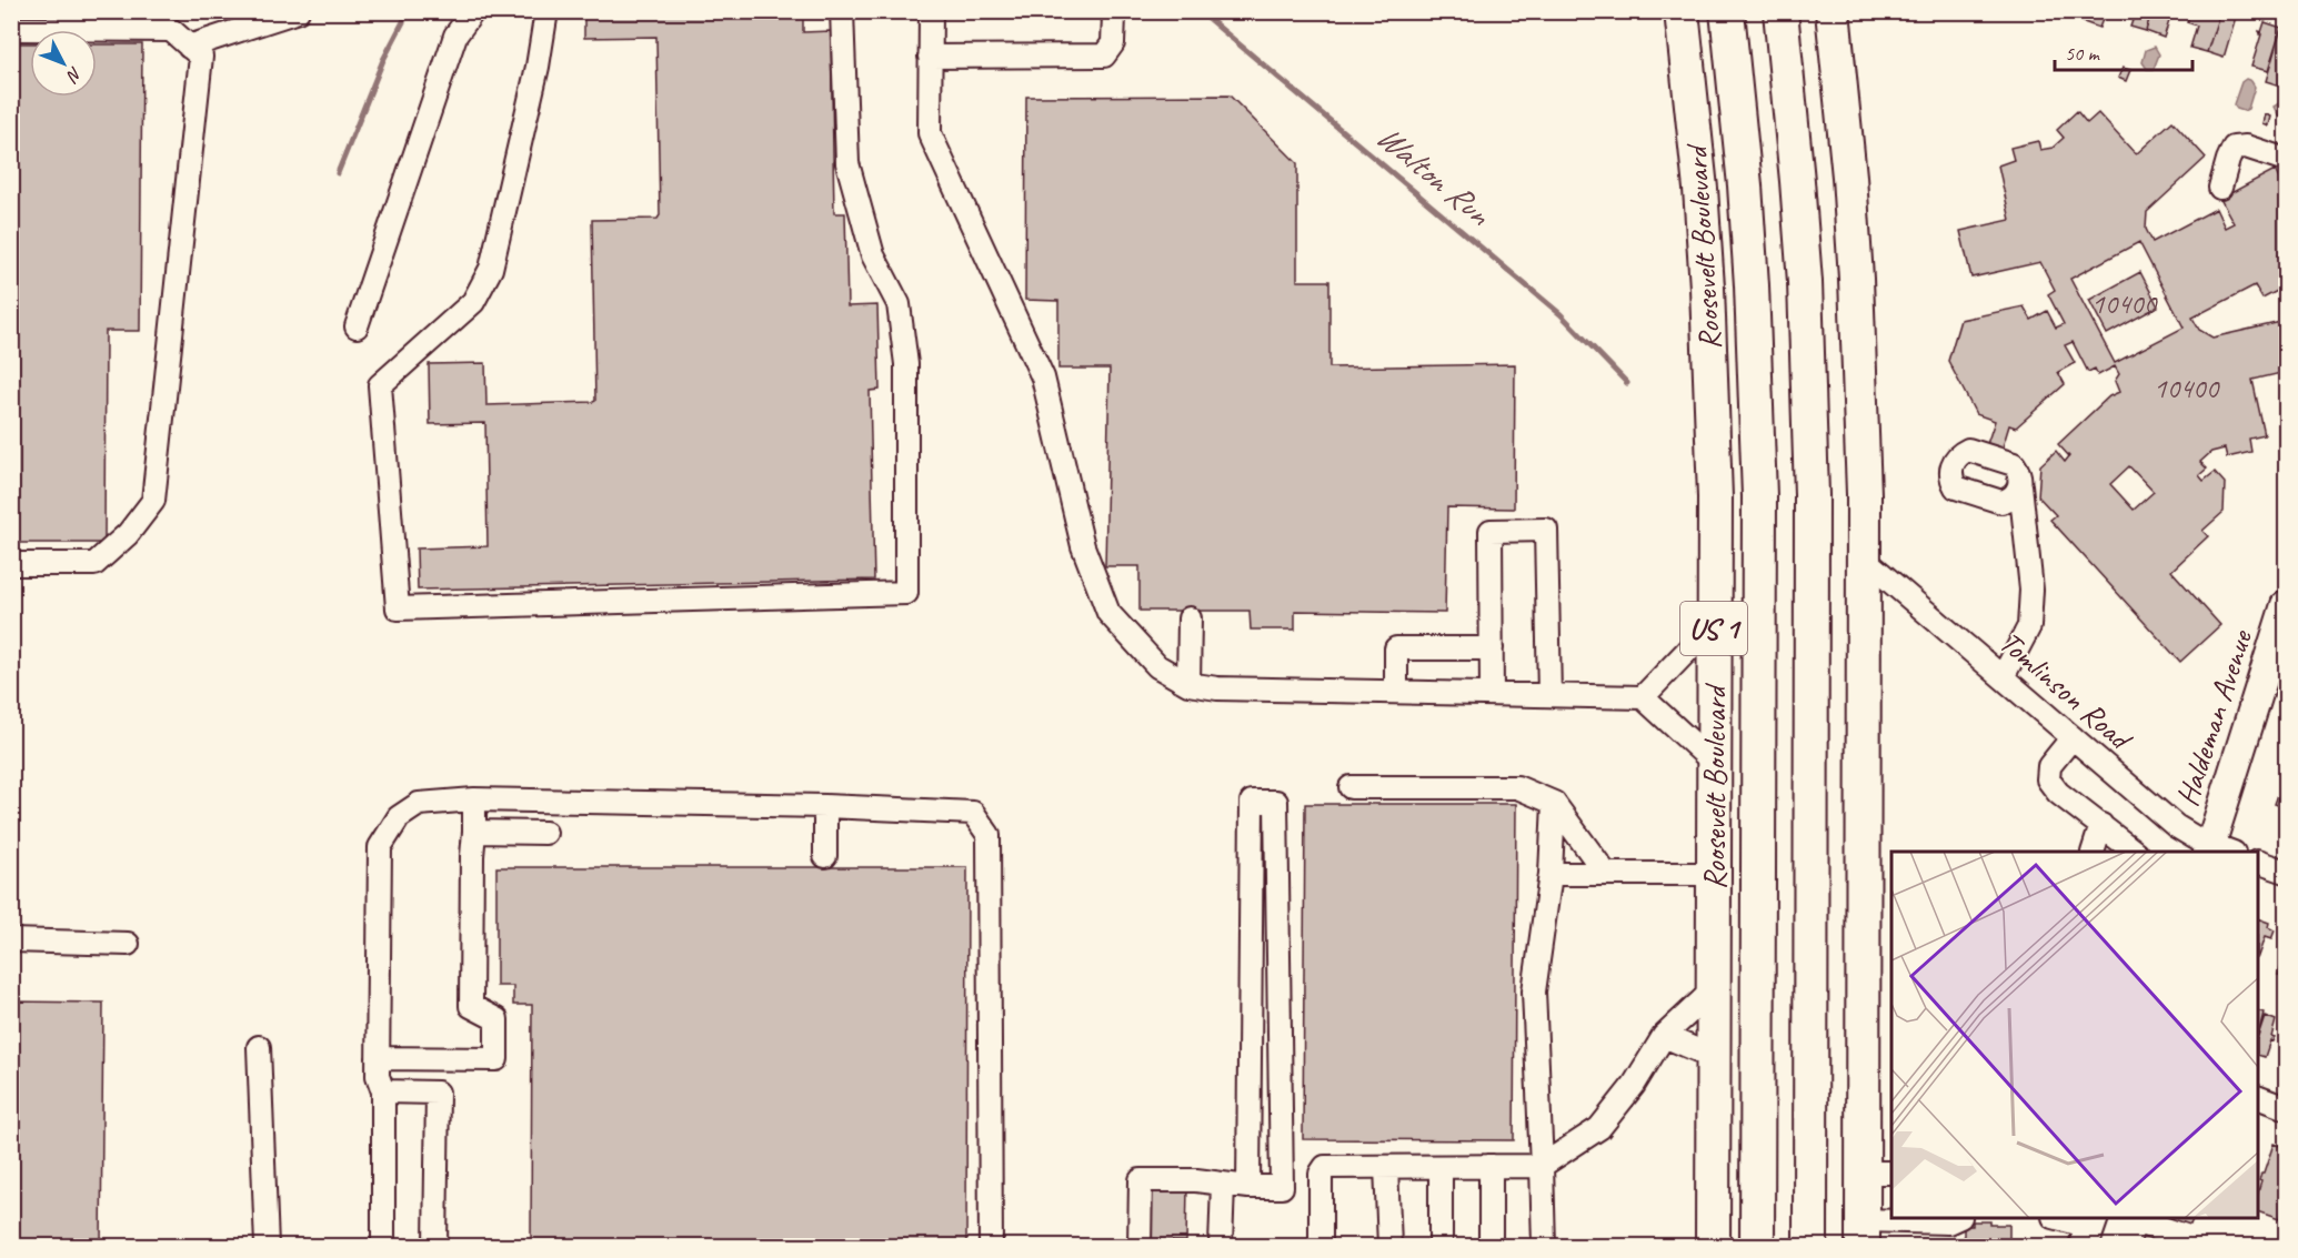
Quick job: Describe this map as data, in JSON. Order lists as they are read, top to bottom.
{
  "streets": {
    "highway": ["Roosevelt Boulevard", "US 1"],
    "main road": ["Haldeman Avenue"],
    "street": ["Tomlinson Road"]
  },
  "crossings": [
    ["Tomlinson Road", "Haldeman Avenue"]
  ],
  "water": ["Walton Run"],
  "house_numbers": ["10400", "10400"],
  "scale_bar": "50 m",
  "north": "bottom right"
}
